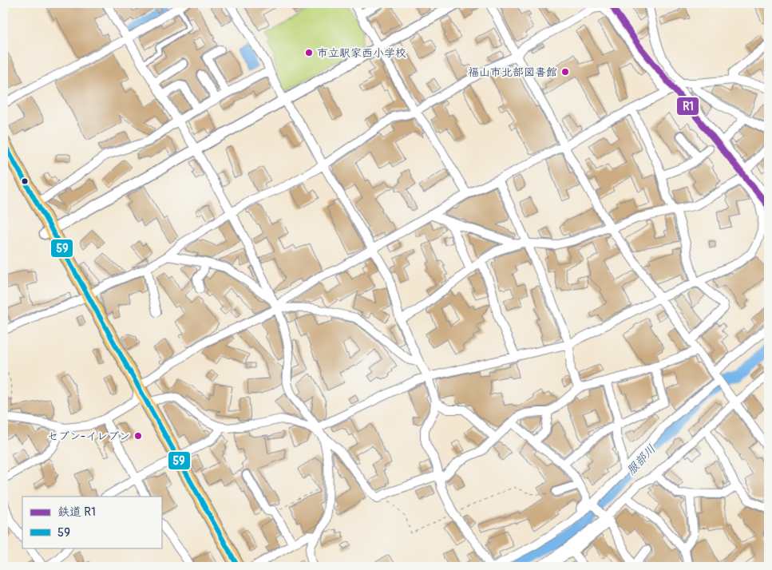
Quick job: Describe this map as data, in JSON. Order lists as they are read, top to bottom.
{
  "water": ["服部川"],
  "places": ["市立駅家西小学校", "福山市北部図書館", "セブン-イレブン"],
  "lines": ["rail line R1", "transit line 59"],
  "legend": ["鉄道 R1", "59"]
}
